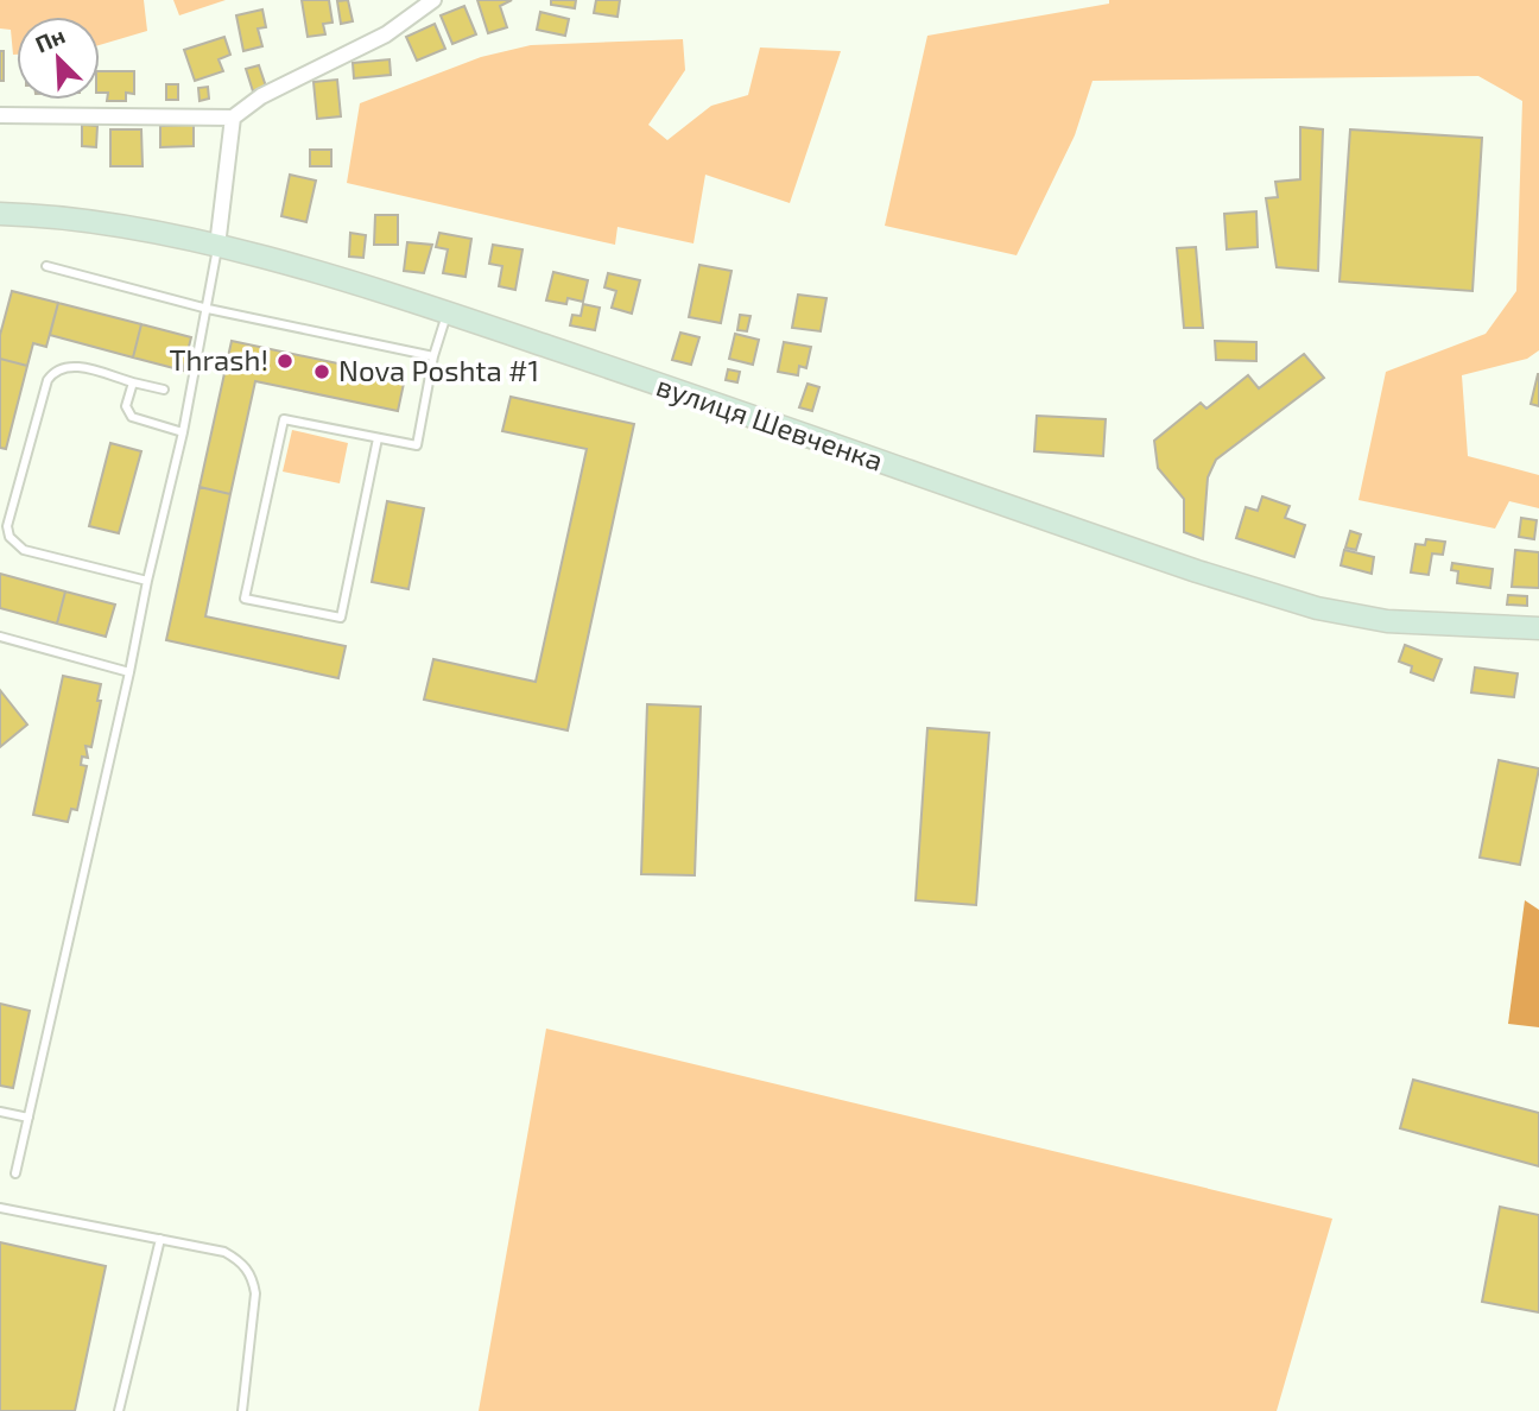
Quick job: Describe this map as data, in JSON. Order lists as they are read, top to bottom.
{
  "streets": {
    "street": ["вулиця Шевченка"]
  },
  "places": ["Thrash!", "Nova Poshta #1"],
  "north": "top left"
}
